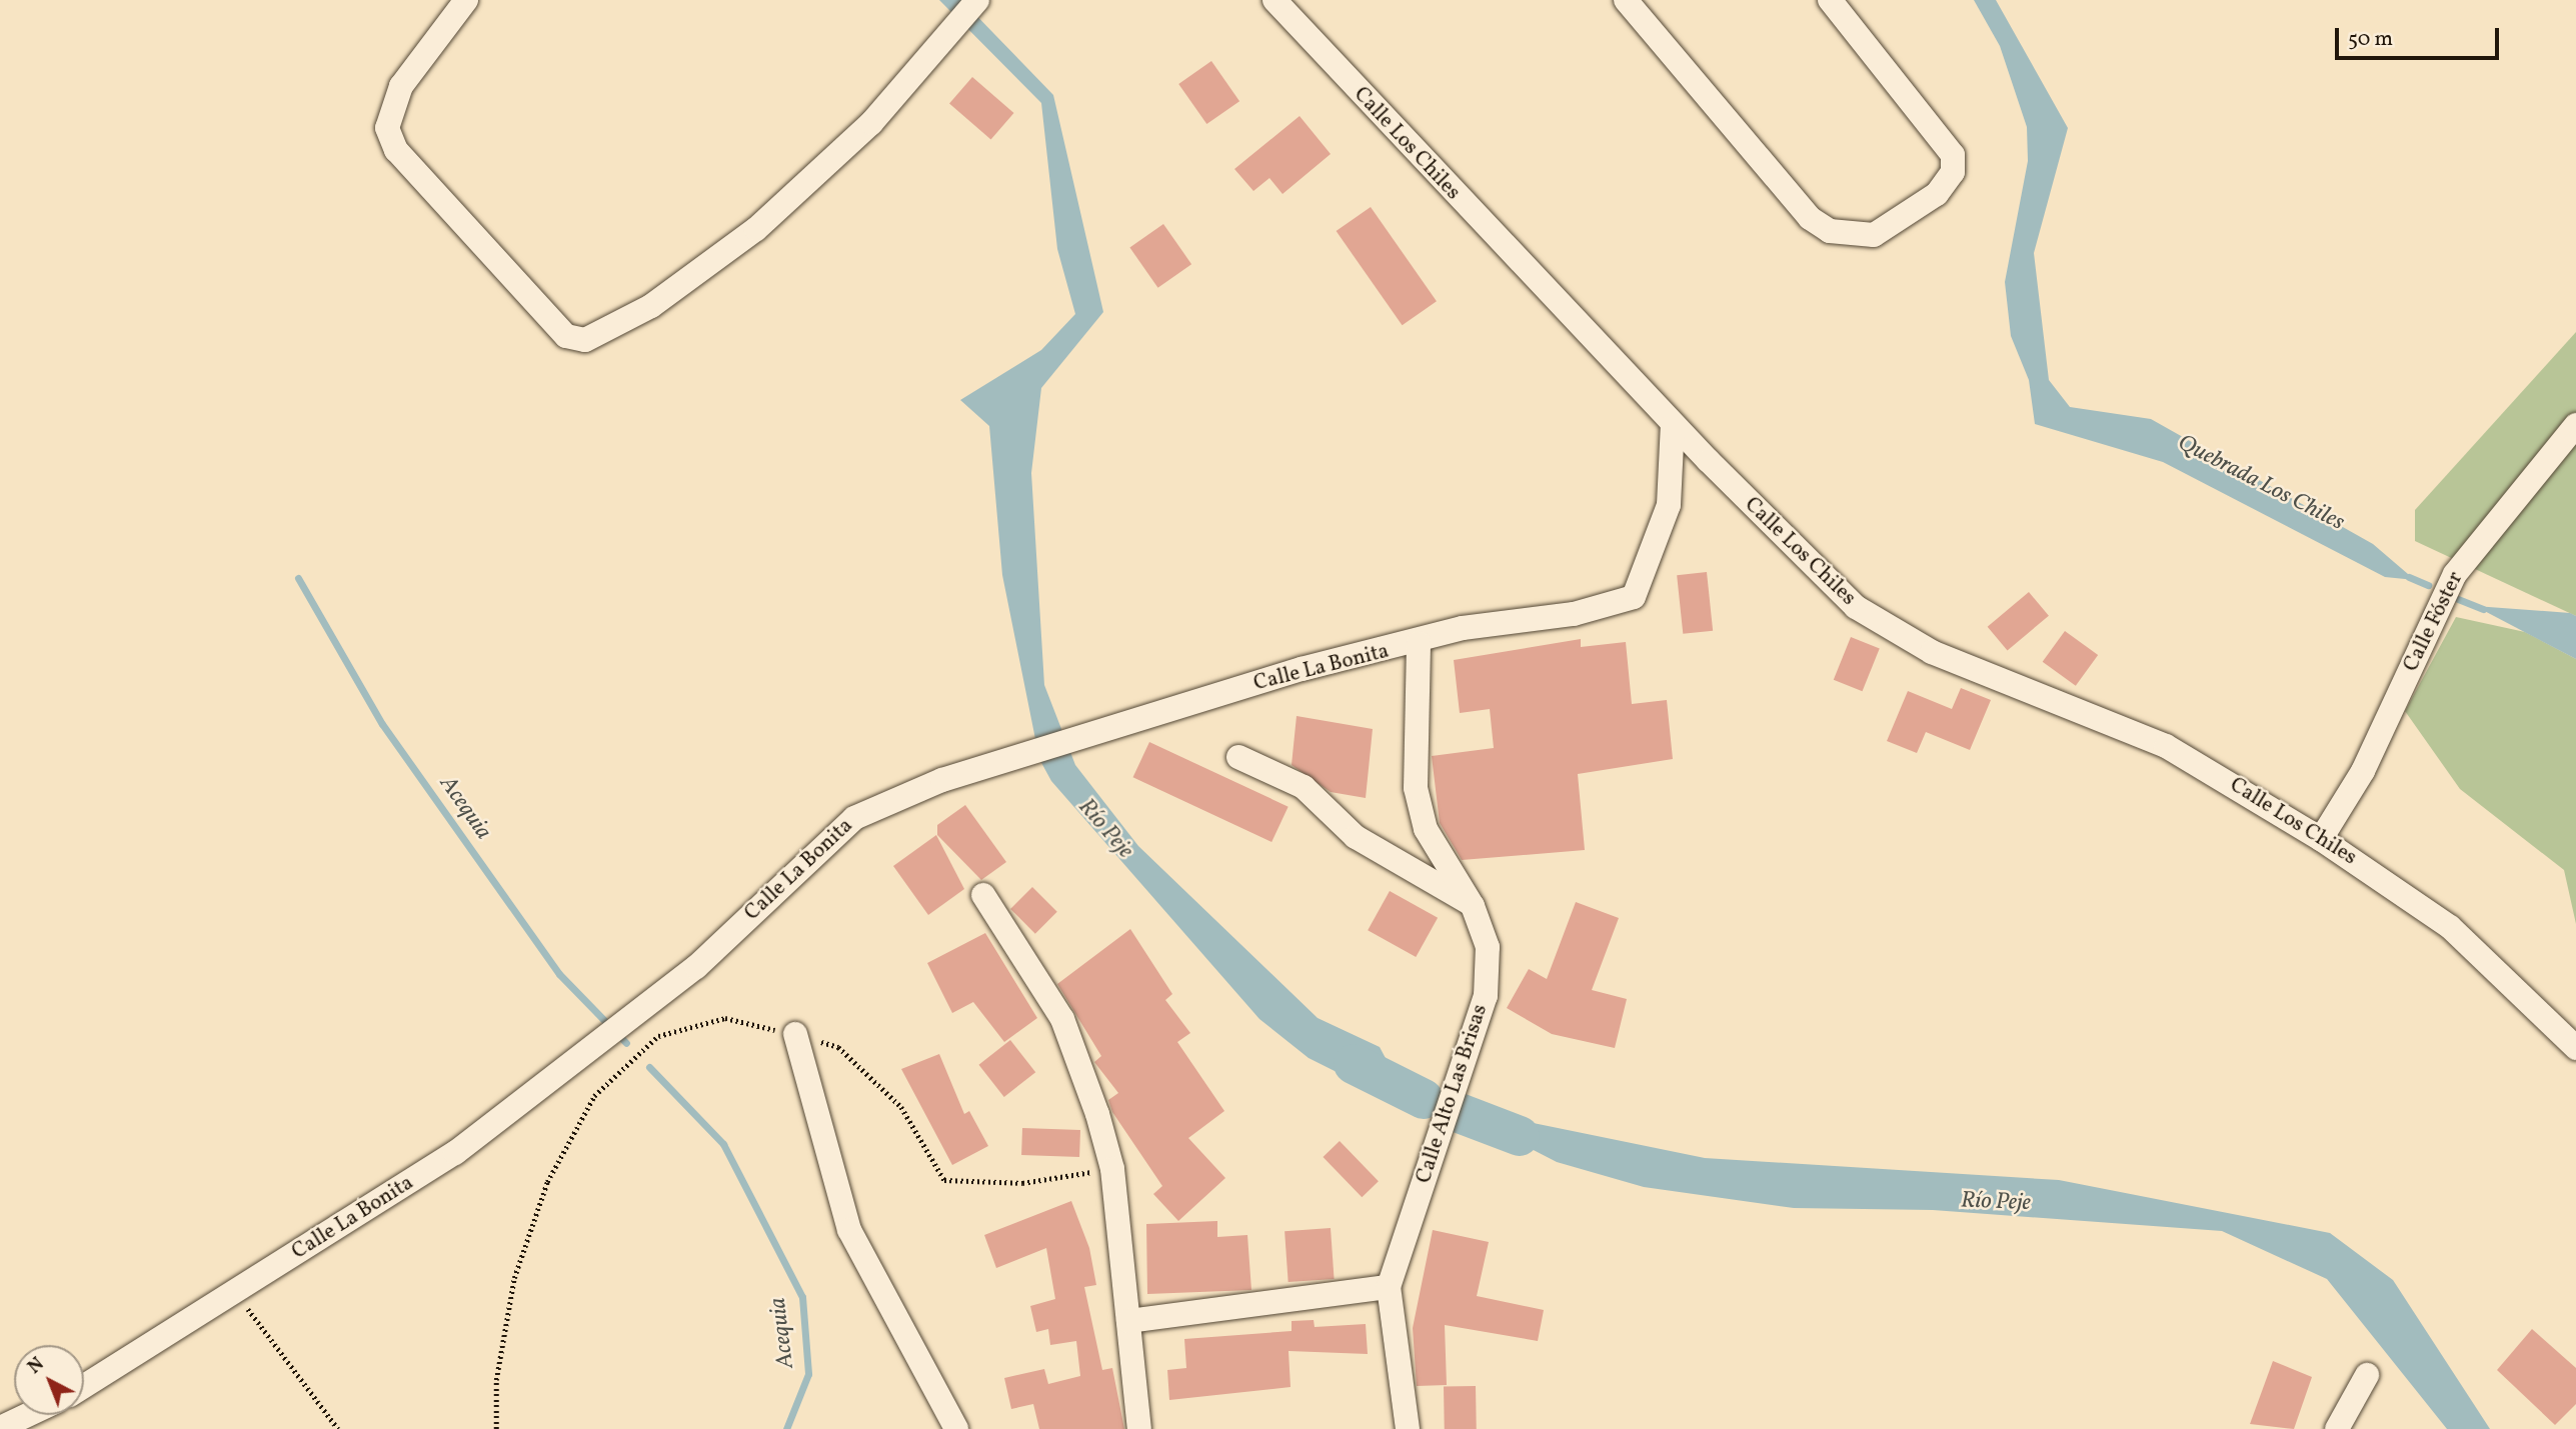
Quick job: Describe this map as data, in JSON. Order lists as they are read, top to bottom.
{
  "streets": {
    "street": [
      "Calle Los Chiles",
      "Calle Fóster",
      "Calle La Bonita",
      "Calle Alto Las Brisas"
    ]
  },
  "crossings": [
    ["Calle Los Chiles", "Calle Fóster"],
    ["Calle Los Chiles", "Calle La Bonita"],
    ["Calle La Bonita", "Calle Alto Las Brisas"]
  ],
  "water": ["Quebrada Los Chiles", "Acequia", "Río Peje"],
  "scale_bar": "50 m",
  "north": "top left"
}
